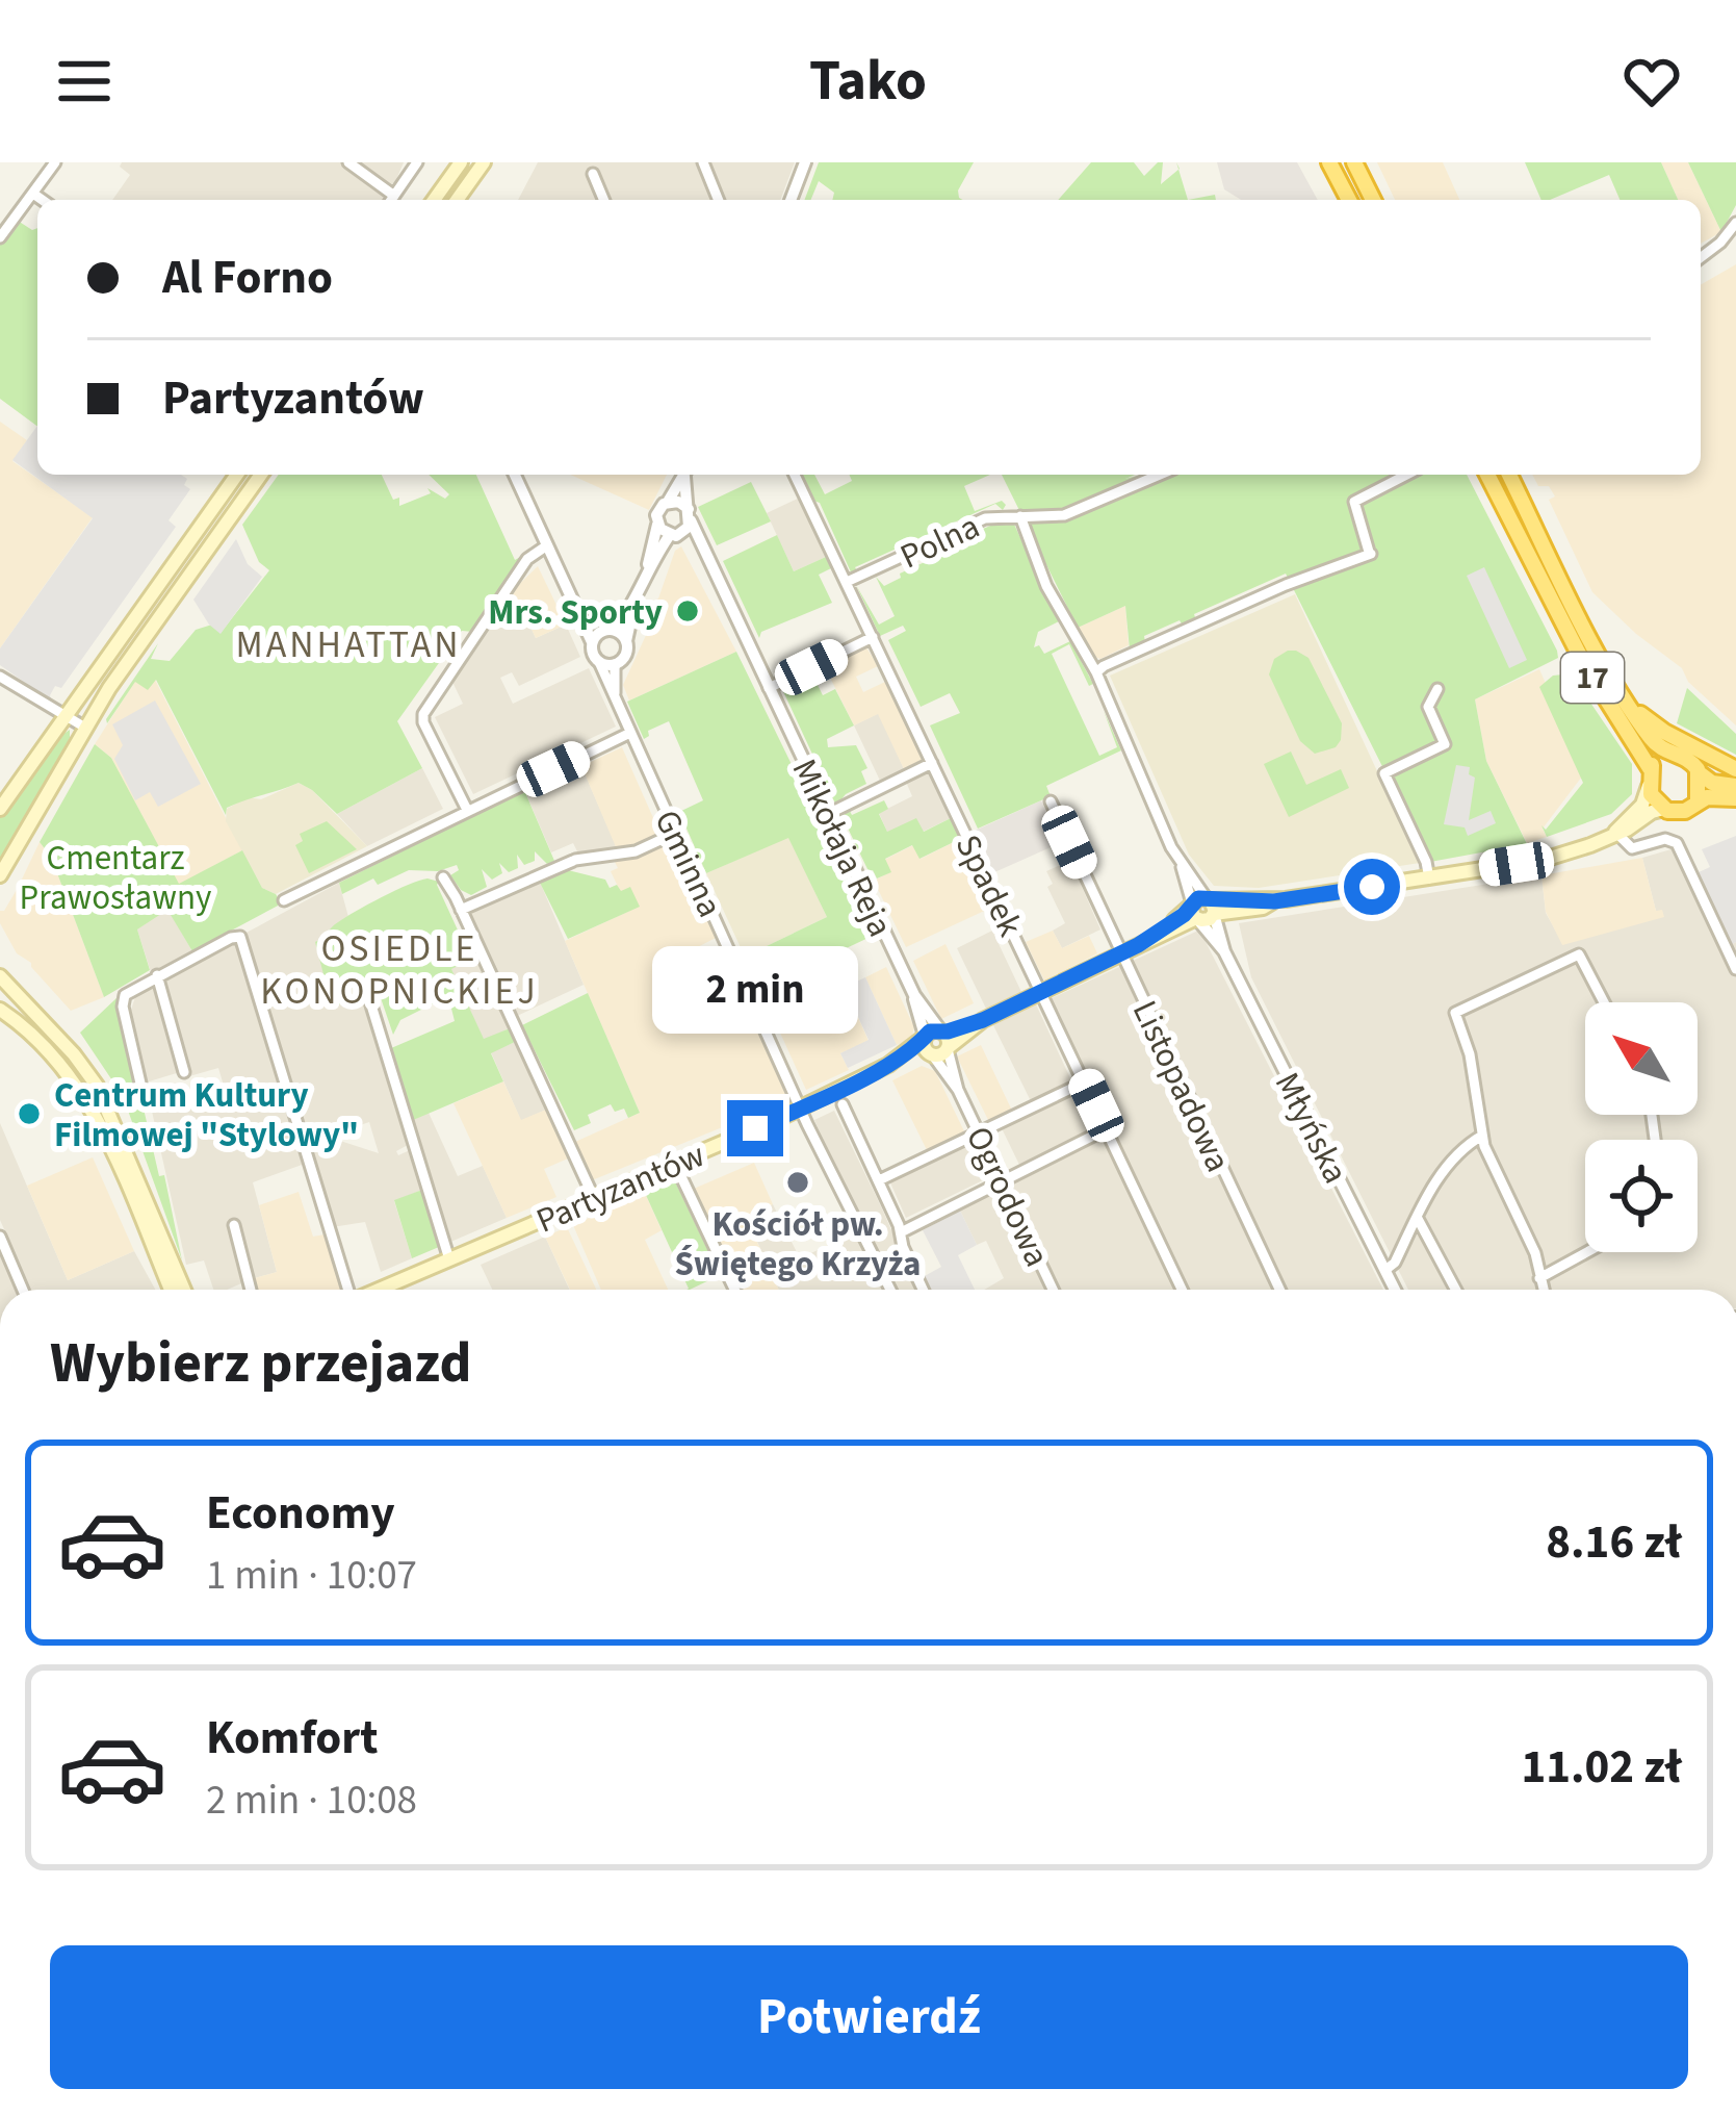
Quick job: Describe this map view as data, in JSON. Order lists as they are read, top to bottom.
{
  "streets": {
    "highway": ["17"],
    "main road": ["Partyzantów"],
    "street": [
      "Polna",
      "Mikołaja Reja",
      "Gminna",
      "Spadek",
      "Listopadowa",
      "Młyńska",
      "Ogrodowa"
    ]
  },
  "crossings": [
    ["Polna", "Spadek"],
    ["Polna", "Młyńska"],
    ["Mikołaja Reja", "Partyzantów"],
    ["Gminna", "Partyzantów"],
    ["Partyzantów", "Ogrodowa"]
  ],
  "districts": ["MANHATTAN", "OSIEDLE KONOPNICKIEJ"],
  "parks": ["Cmentarz Prawosławny"],
  "places": ["Mrs. Sporty", "Centrum Kultury Filmowej \"Stylowy\"", "Kościół pw. Świętego Krzyża"],
  "north": "top left",
  "page": {
    "header": "Tako",
    "banner": ["Al Forno", "Partyzantów"],
    "bubble": "2 min",
    "heading": "Wybierz przejazd",
    "list": [
      {
        "name": "Economy",
        "note": "1 min · 10:07",
        "value": "8.16 zł"
      },
      {
        "name": "Komfort",
        "note": "2 min · 10:08",
        "value": "11.02 zł"
      }
    ],
    "buttons": "Potwierdź"
  }
}
